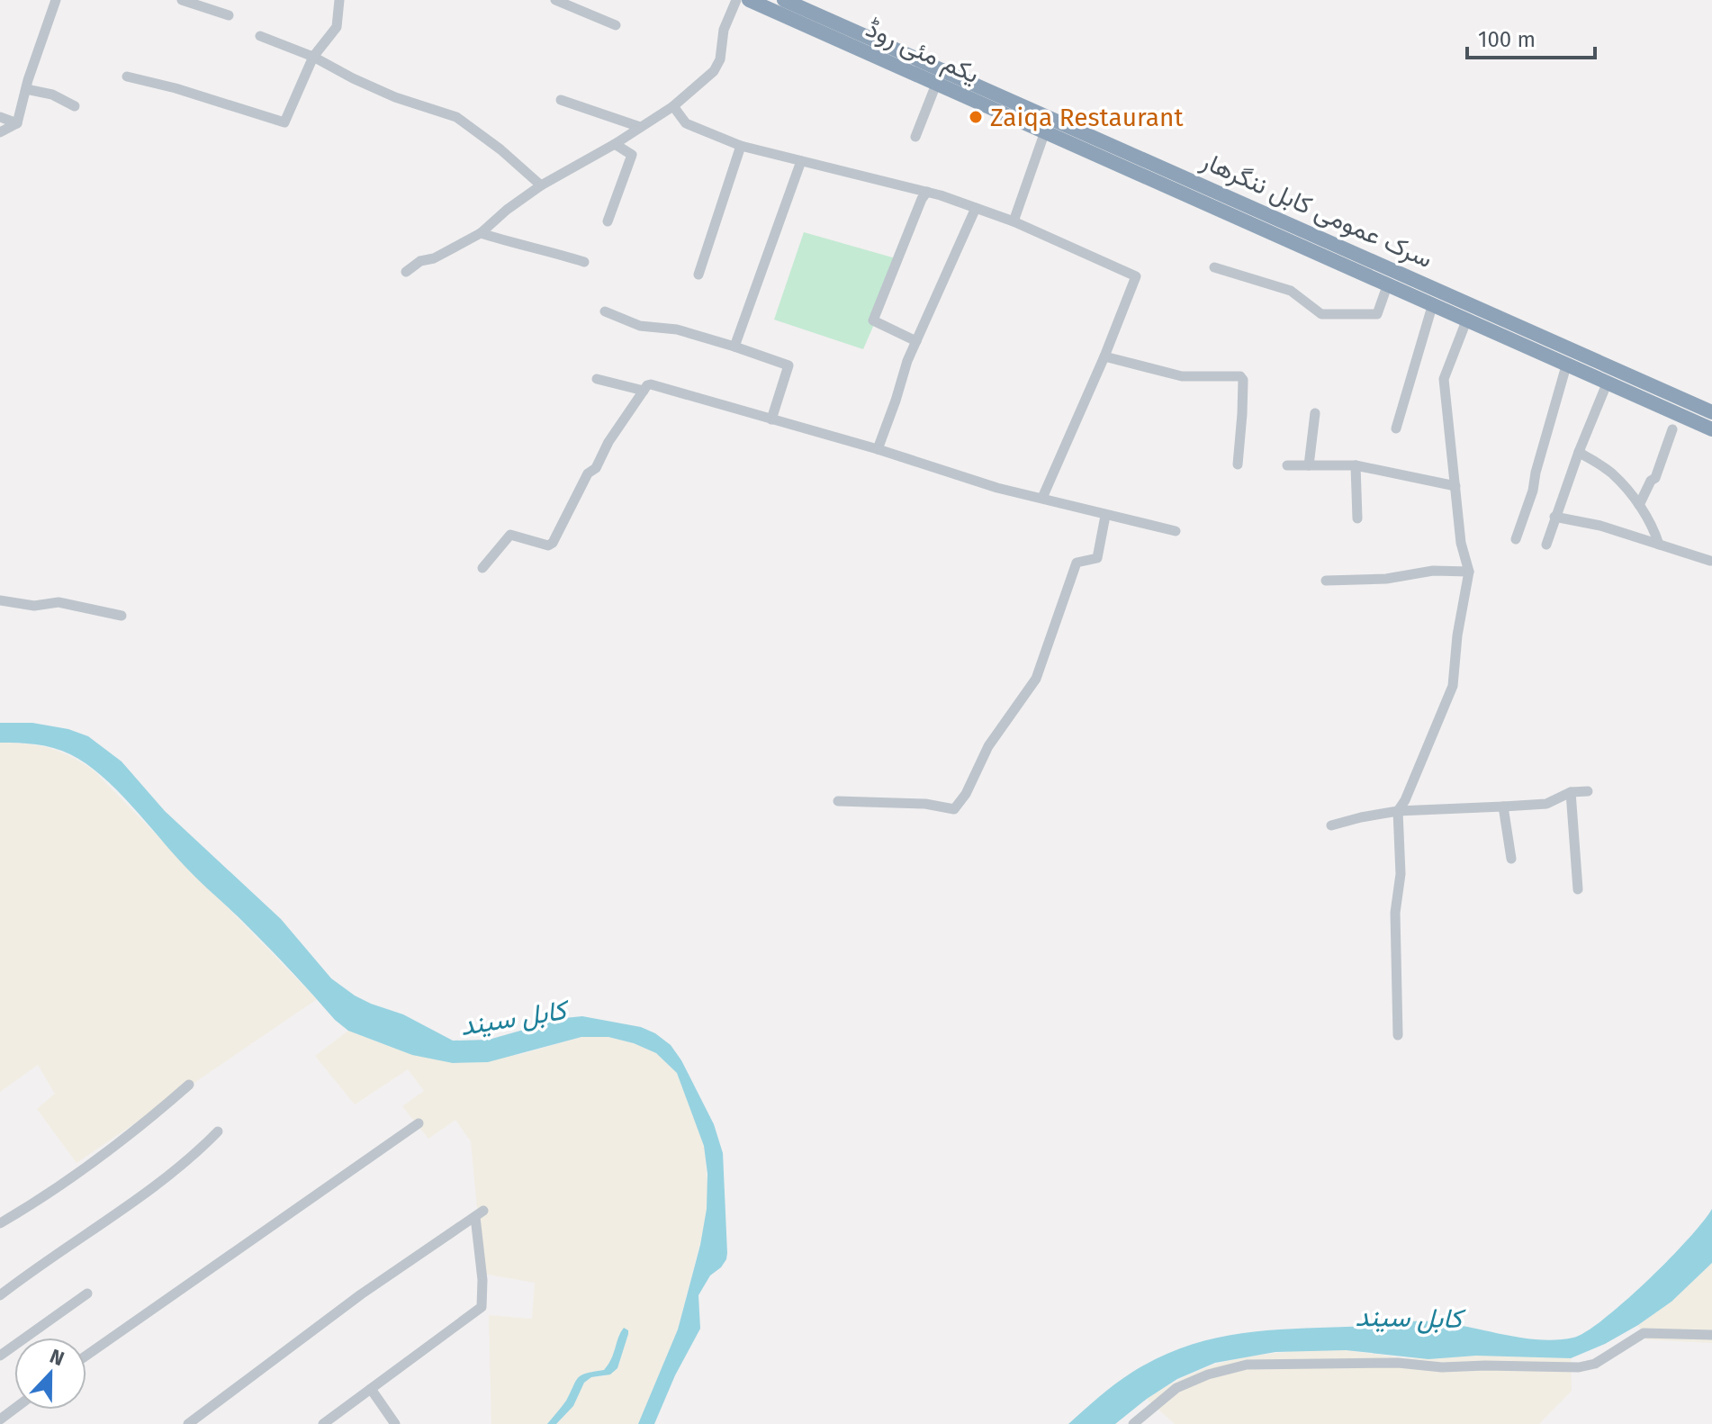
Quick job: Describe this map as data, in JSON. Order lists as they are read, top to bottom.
{
  "streets": {
    "highway": ["یکم مئی روڈ", "سرک عمومی کابل ننگرهار"]
  },
  "crossings": [
    ["یکم مئی روڈ", "سرک عمومی کابل ننگرهار"]
  ],
  "water": ["کابل سيند"],
  "places": ["Zaiqa Restaurant"],
  "scale_bar": "100 m",
  "north": "top"
}
